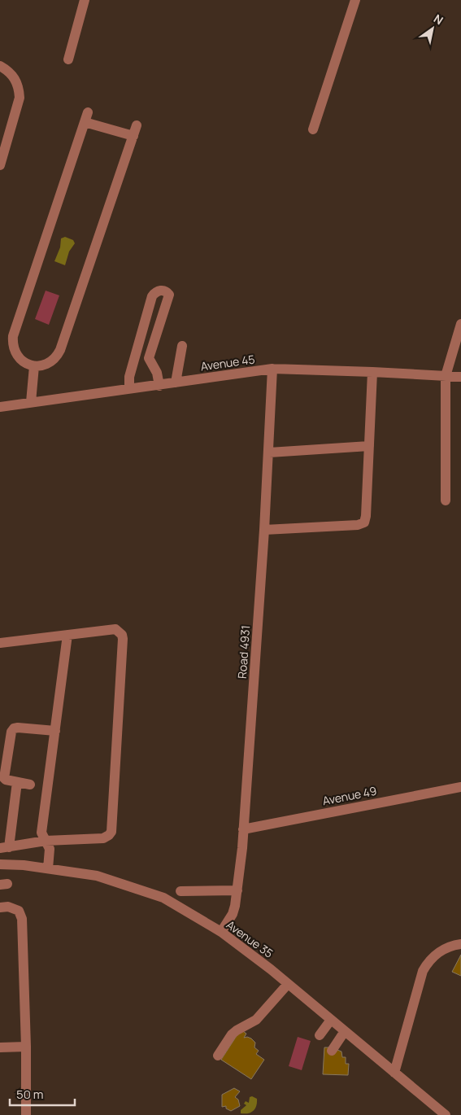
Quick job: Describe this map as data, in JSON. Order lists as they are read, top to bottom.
{
  "streets": {
    "street": [
      "Avenue 45",
      "Road 4931",
      "Avenue 49",
      "Avenue 35"
    ]
  },
  "crossings": [
    ["Avenue 45", "Road 4931"],
    ["Road 4931", "Avenue 49"],
    ["Road 4931", "Avenue 35"]
  ],
  "scale_bar": "50 m",
  "north": "top right"
}
